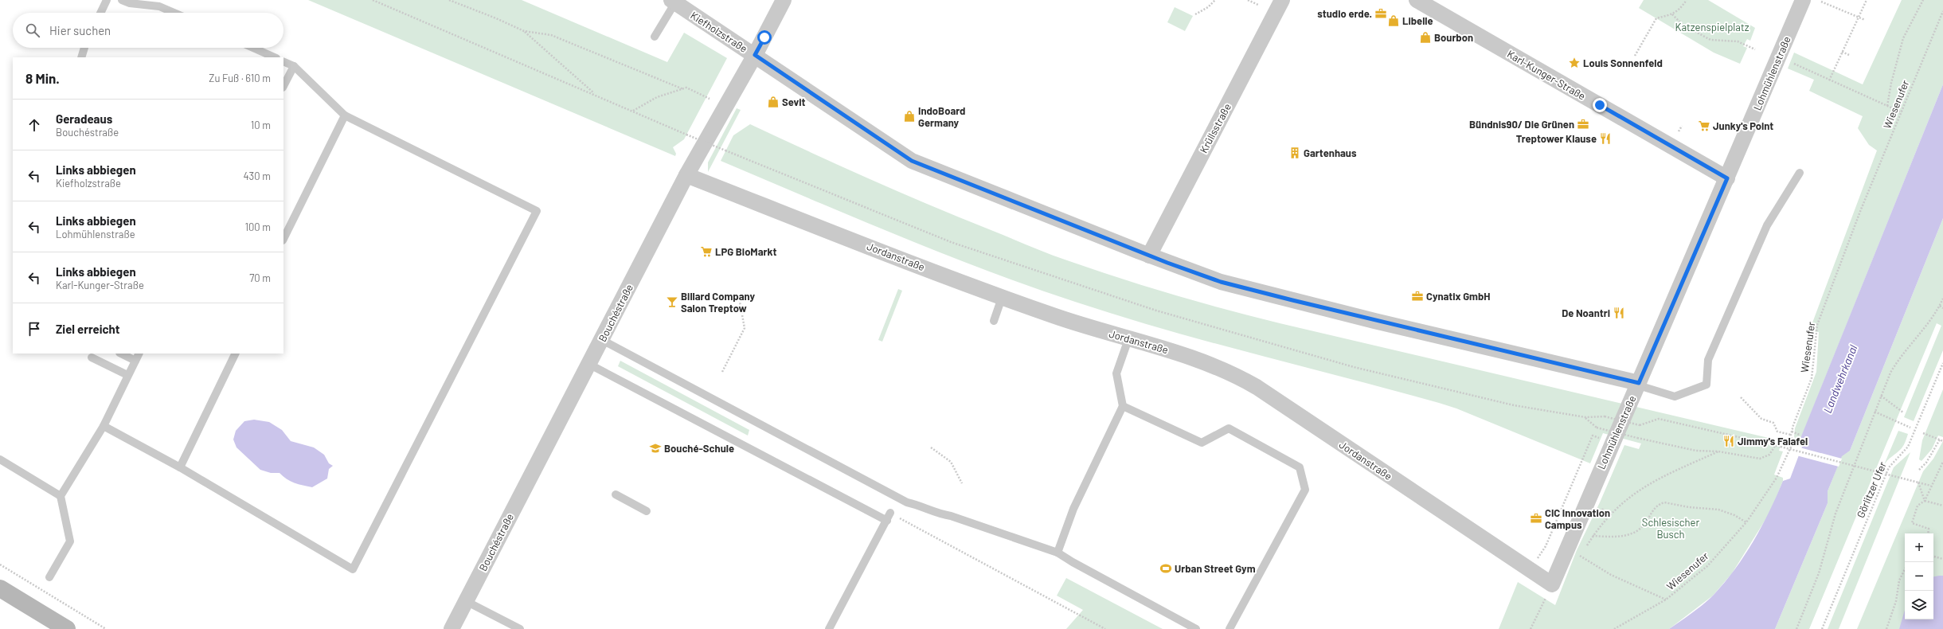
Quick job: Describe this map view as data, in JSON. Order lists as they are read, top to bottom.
{
  "streets": {
    "street": [
      "Kiefholzstraße",
      "Lohmühlenstraße",
      "Karl-Kunger-Straße",
      "Krüllsstraße",
      "Jordanstraße",
      "Bouchéstraße"
    ],
    "path": ["Wiesenufer", "Görlitzer Ufer"]
  },
  "crossings": [
    ["Kiefholzstraße", "Lohmühlenstraße"],
    ["Kiefholzstraße", "Krüllsstraße"],
    ["Kiefholzstraße", "Bouchéstraße"],
    ["Lohmühlenstraße", "Karl-Kunger-Straße"],
    ["Lohmühlenstraße", "Jordanstraße"],
    ["Jordanstraße", "Bouchéstraße"]
  ],
  "water": ["Landwehrkanal"],
  "parks": ["Katzenspielplatz", "Schlesischer Busch"],
  "places": {
    "office": [
      "studio erde.",
      "Bündnis90/ Die Grünen",
      "Cynatix GmbH",
      "CIC Innovation Campus"
    ],
    "shop": [
      "Libelle",
      "Bourbon",
      "Sevit",
      "IndoBoard Germany"
    ],
    "place": ["Louis Sonnenfeld"],
    "supermarket": ["Junky's Point", "LPG BioMarkt"],
    "restaurant": ["Treptower Klause", "De Noantri", "Jimmy's Falafel"],
    "building": ["Gartenhaus"],
    "bar": ["Billard Company Salon Treptow"],
    "school or university": ["Bouché-Schule"],
    "sports": ["Urban Street Gym"]
  },
  "page": {
    "search": "Hier suchen",
    "heading": ["8 Min.", "Zu Fuß · 610 m"],
    "list": [
      ["Geradeaus", "Bouchéstraße", "10 m"],
      ["Links abbiegen", "Kiefholzstraße", "430 m"],
      ["Links abbiegen", "Lohmühlenstraße", "100 m"],
      ["Links abbiegen", "Karl-Kunger-Straße", "70 m"],
      "Ziel erreicht"
    ],
    "map_buttons": ["+", "−"]
  }
}
